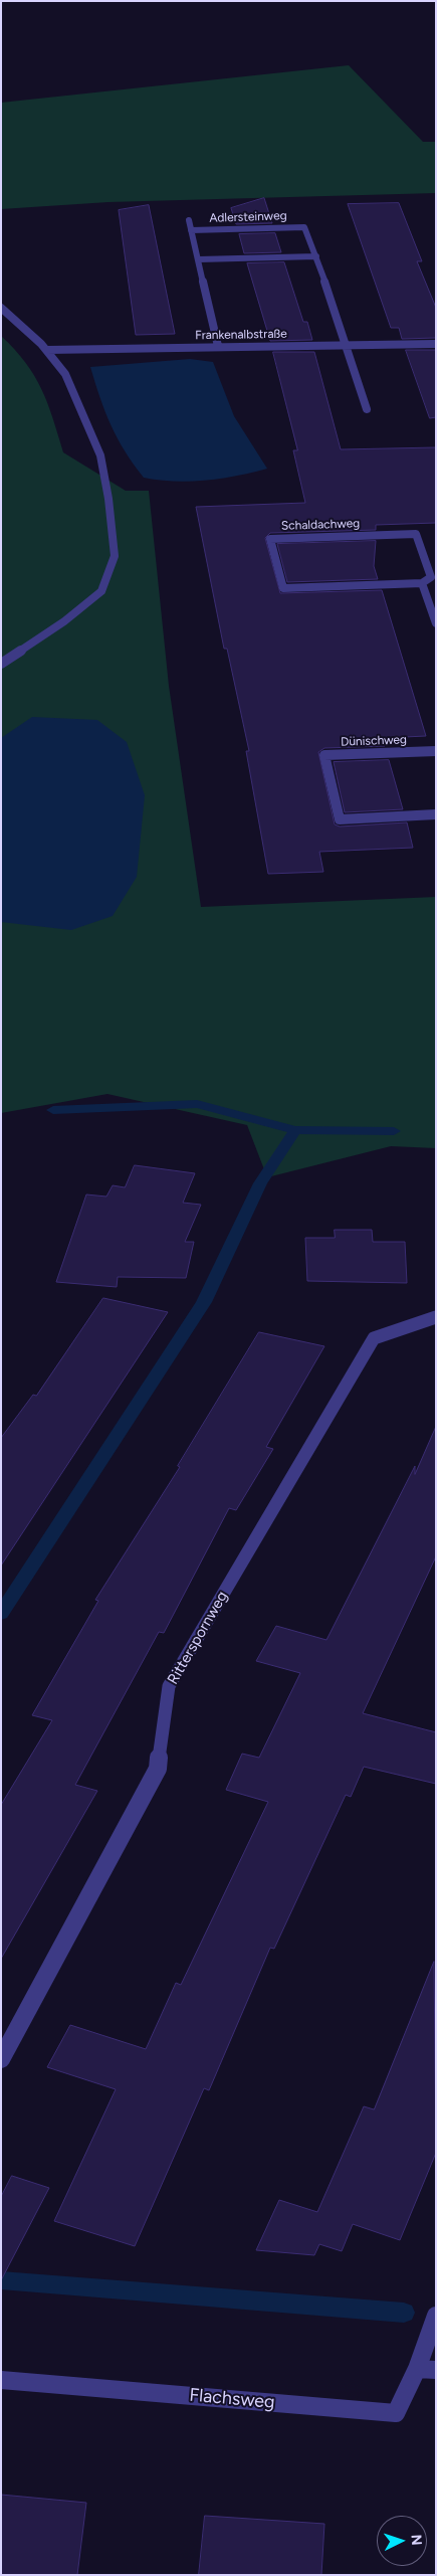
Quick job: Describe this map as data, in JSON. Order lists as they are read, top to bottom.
{
  "streets": {
    "street": [
      "Adlersteinweg",
      "Frankenalbstraße",
      "Schaldachweg",
      "Dünischweg",
      "Ritterspornweg",
      "Flachsweg"
    ]
  },
  "crossings": [
    ["Adlersteinweg", "Frankenalbstraße"]
  ],
  "north": "right"
}
